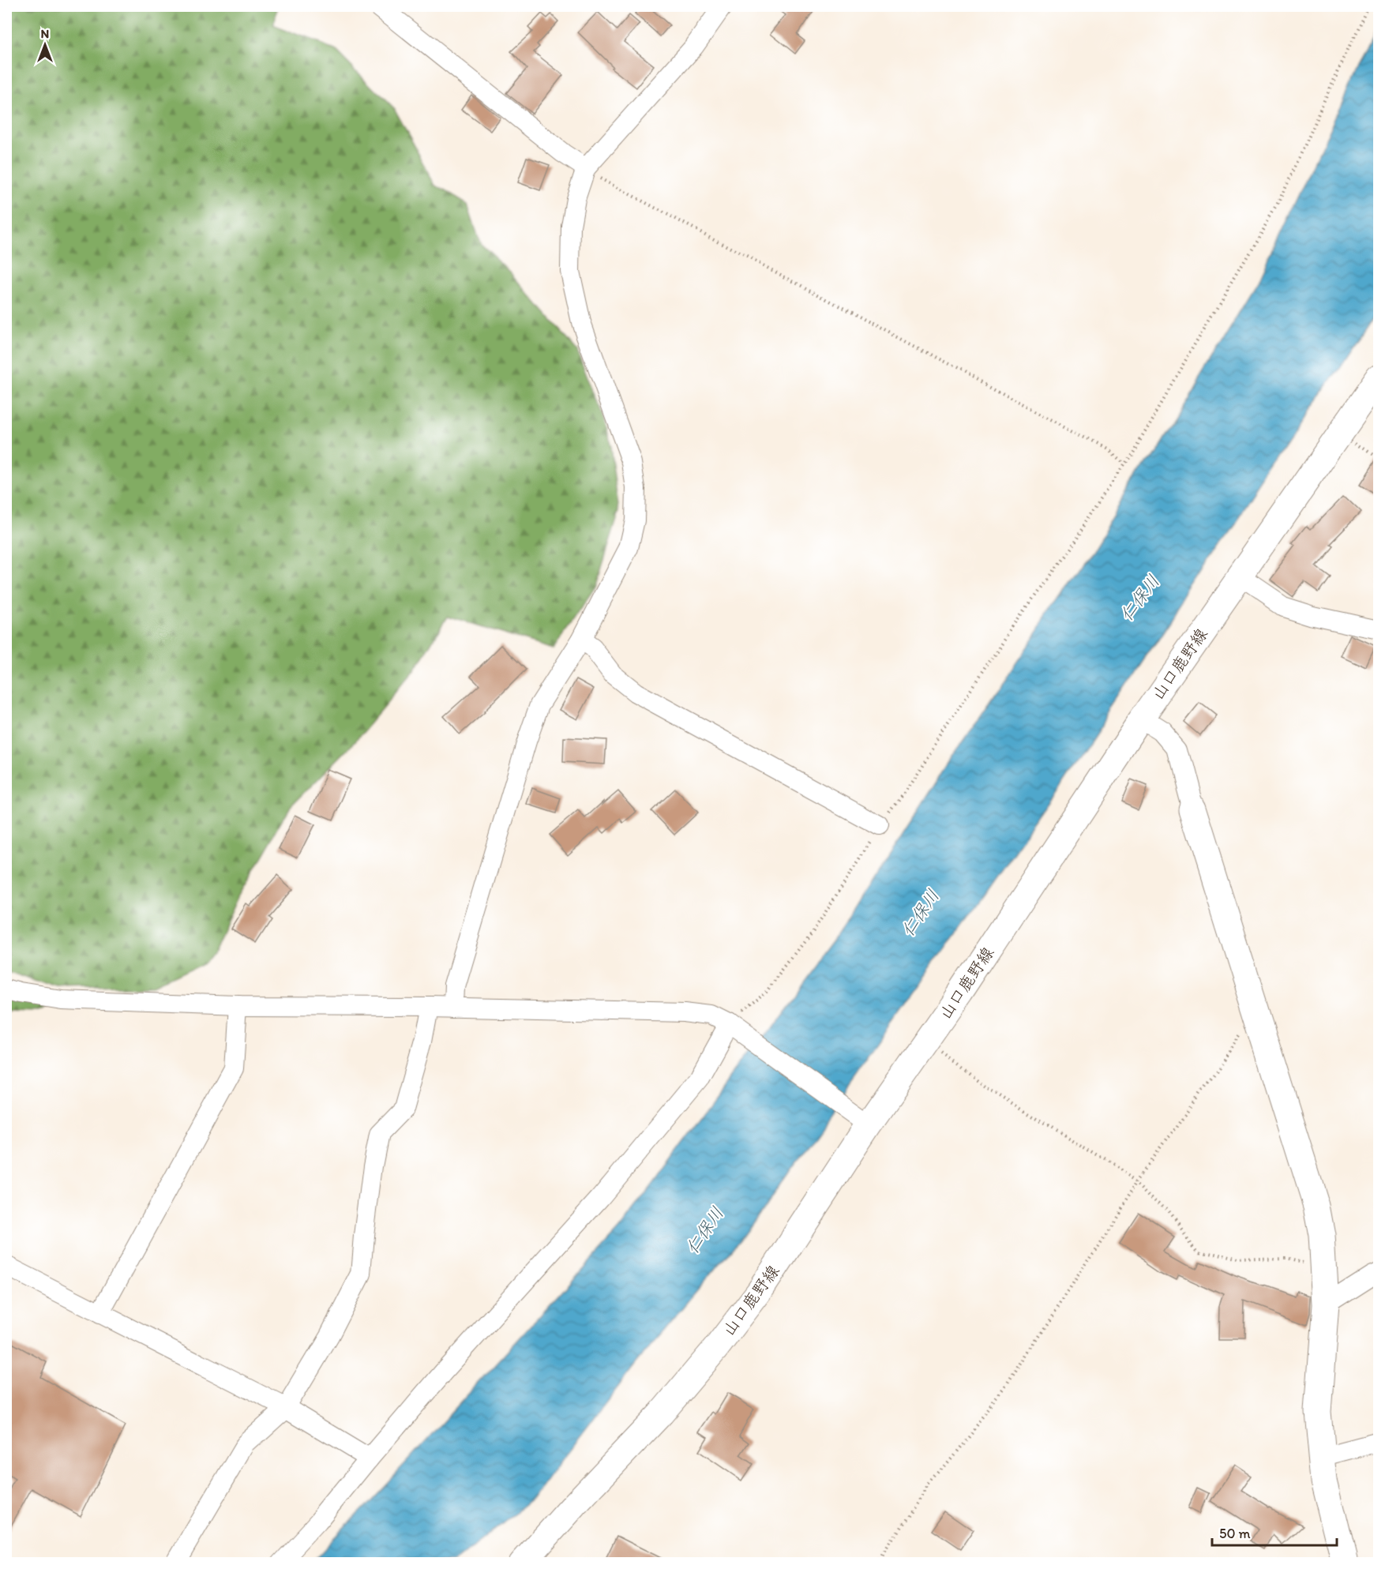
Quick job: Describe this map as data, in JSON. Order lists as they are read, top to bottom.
{
  "streets": {
    "main road": ["山口鹿野線"]
  },
  "water": ["仁保川"],
  "scale_bar": "50 m",
  "north": "top"
}
